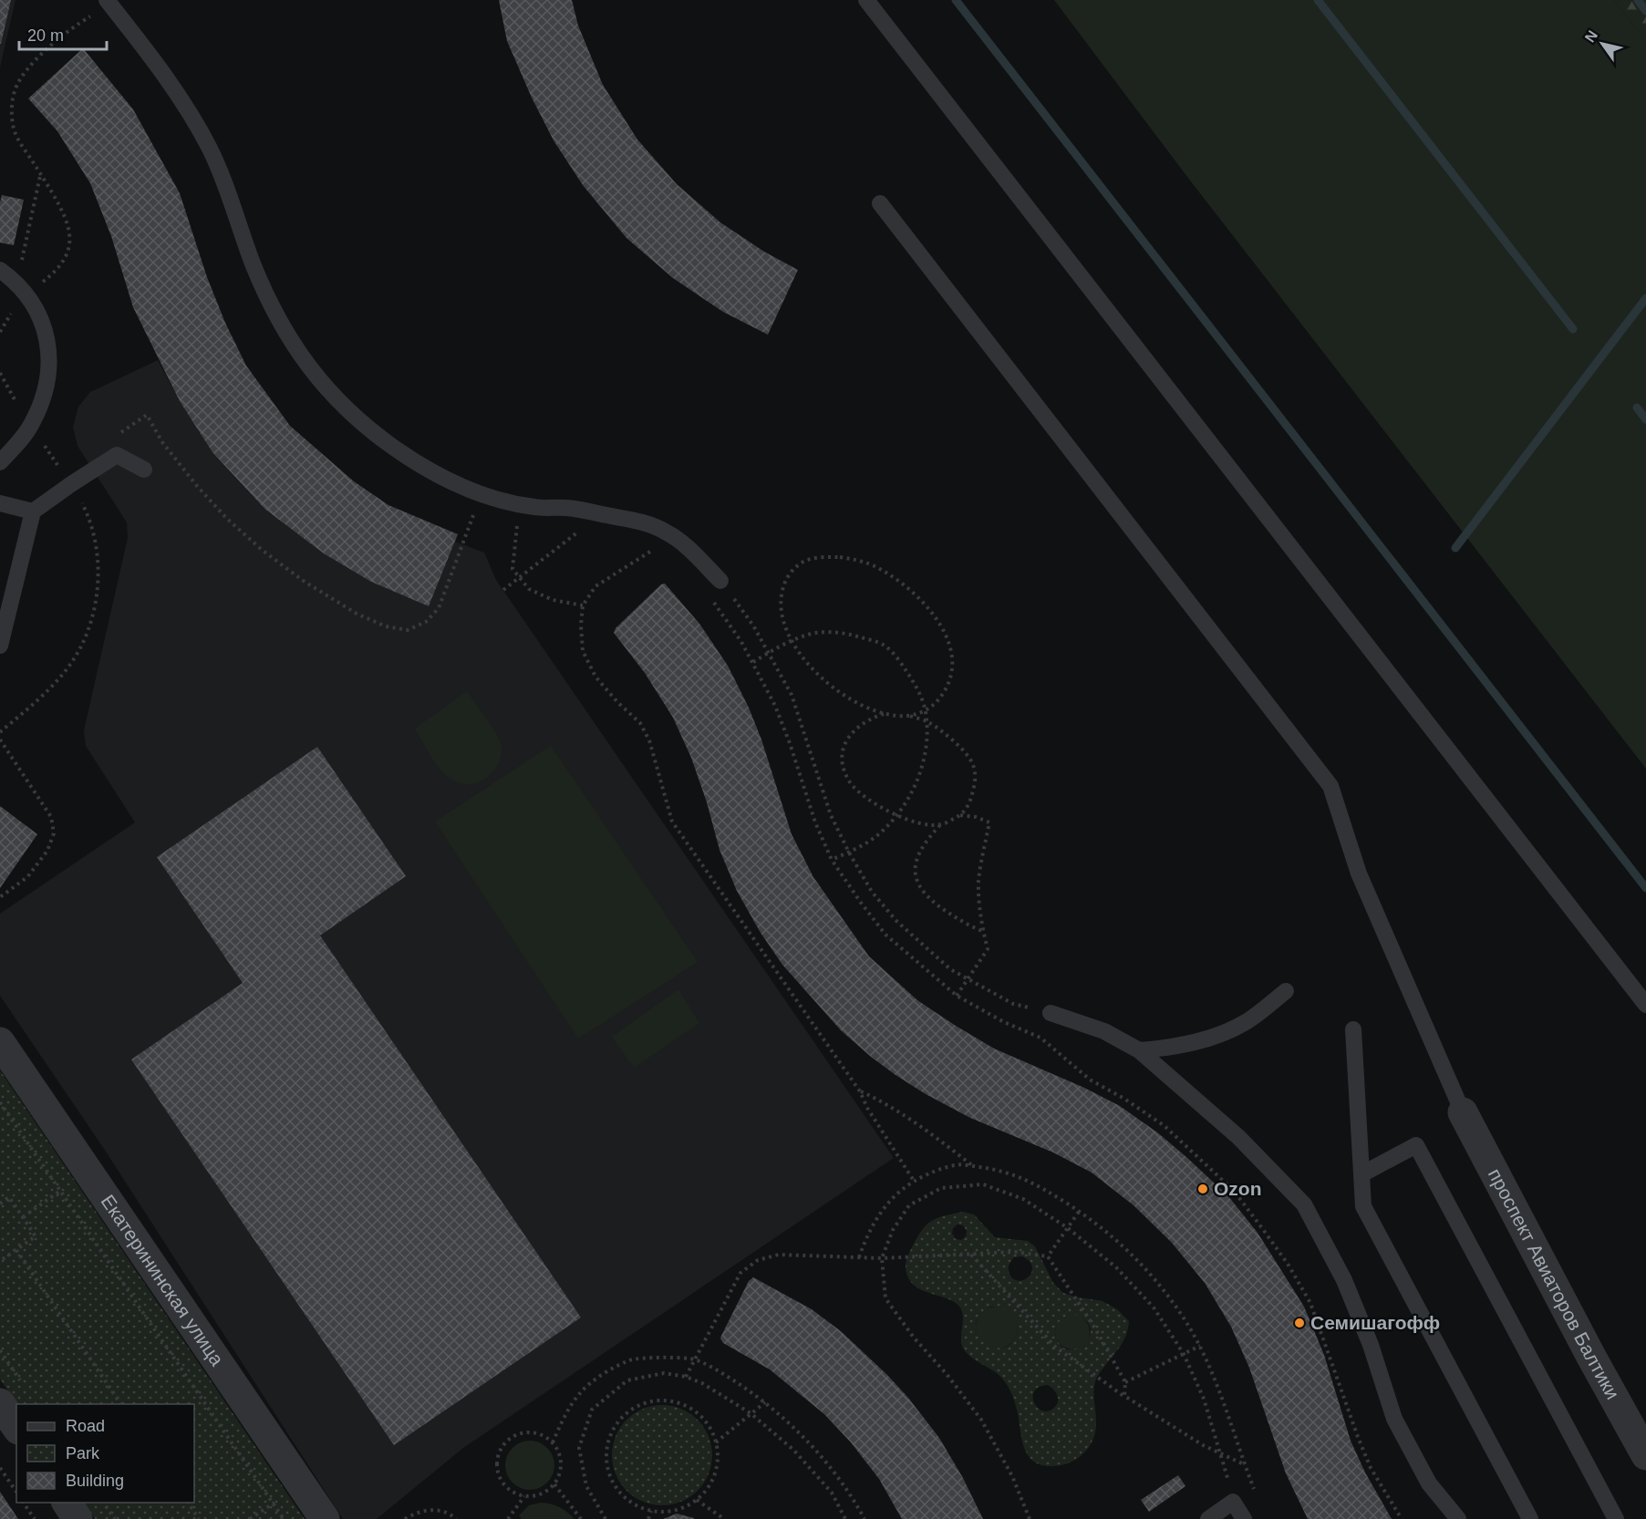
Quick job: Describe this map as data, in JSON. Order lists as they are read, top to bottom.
{
  "streets": {
    "street": ["Екатерининская улица", "проспект Авиаторов Балтики"]
  },
  "places": ["Ozon", "Семишагофф"],
  "legend": ["Road", "Park", "Building"],
  "scale_bar": "20 m",
  "north": "top left"
}
